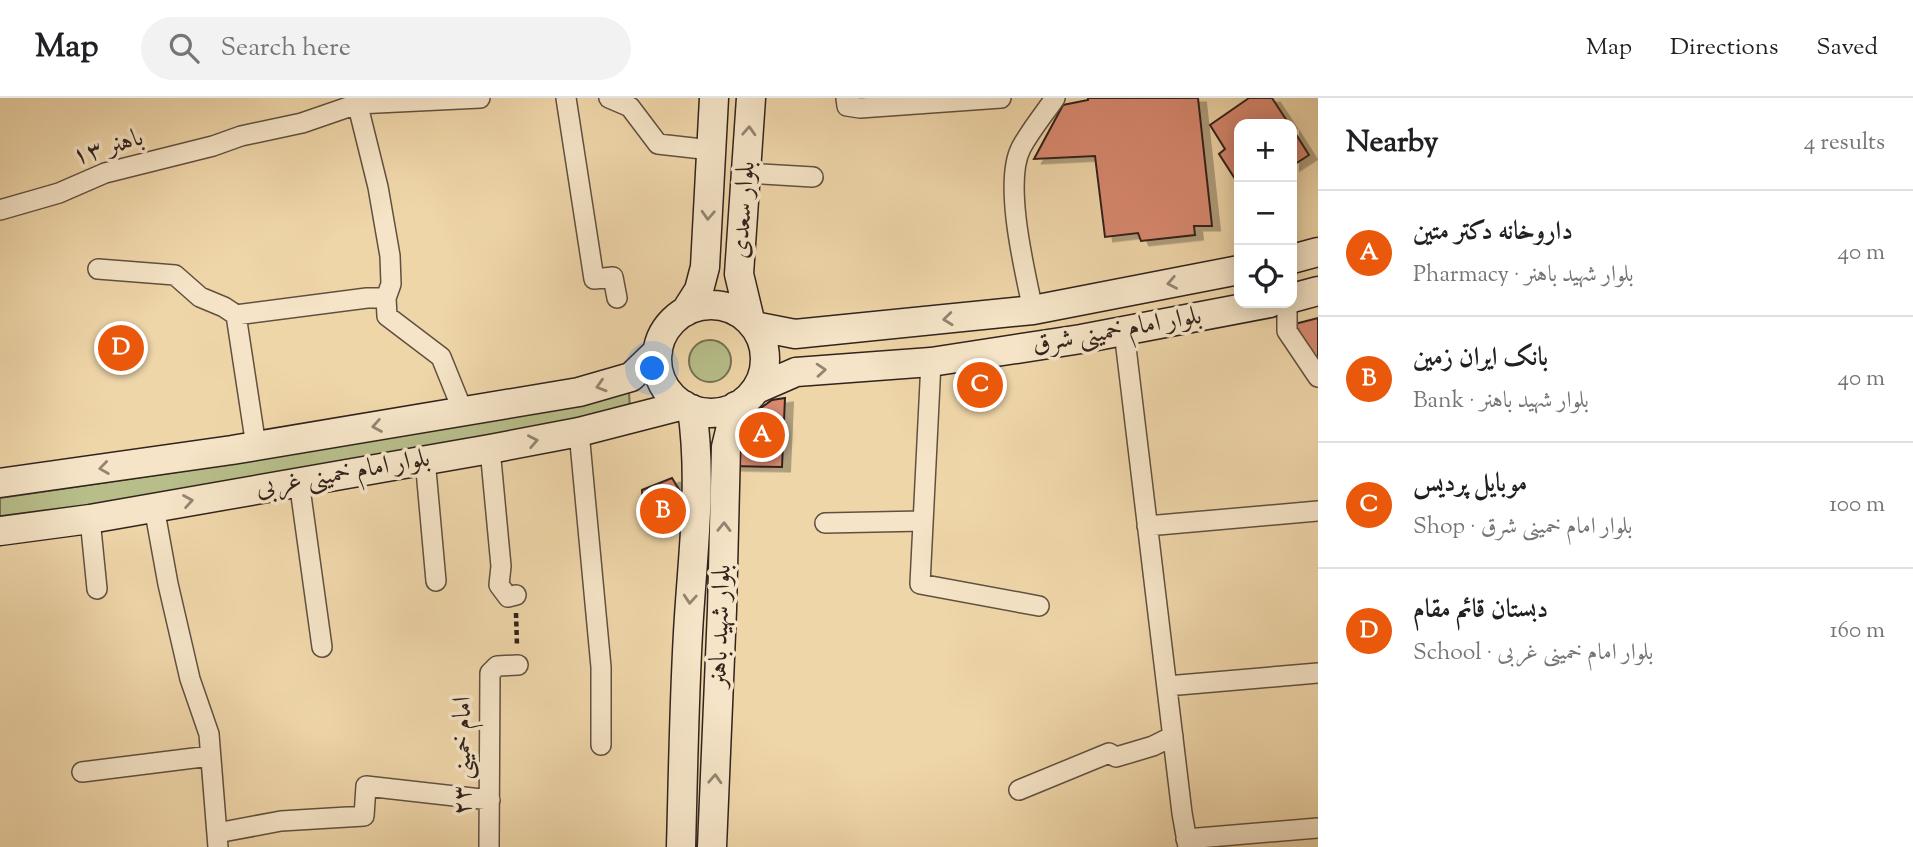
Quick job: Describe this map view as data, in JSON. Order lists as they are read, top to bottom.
{
  "streets": {
    "main road": [
      "بلوار سعدی",
      "بلوار امام خمینی شرق",
      "بلوار امام خمینی غربی",
      "بلوار شهید باهنر"
    ],
    "street": ["باهنر ۱۳", "امام خمینی ۲۳"]
  },
  "crossings": [
    ["بلوار سعدی", "بلوار امام خمینی شرق"],
    ["بلوار سعدی", "بلوار امام خمینی غربی"],
    ["بلوار سعدی", "بلوار شهید باهنر"],
    ["بلوار امام خمینی شرق", "بلوار امام خمینی غربی"],
    ["بلوار امام خمینی شرق", "بلوار شهید باهنر"],
    ["بلوار امام خمینی غربی", "بلوار شهید باهنر"]
  ],
  "page": {
    "header": "Map",
    "search": "Search here",
    "nav": ["Map", "Directions", "Saved"],
    "heading": ["Nearby", "4 results"],
    "map_buttons": ["+", "−"],
    "list": [
      {
        "mark": "A",
        "name": "داروخانه دکتر متین",
        "note": "Pharmacy · بلوار شهید باهنر",
        "value": "40 m"
      },
      {
        "mark": "B",
        "name": "بانک ایران زمین",
        "note": "Bank · بلوار شهید باهنر",
        "value": "40 m"
      },
      {
        "mark": "C",
        "name": "موبایل پردیس",
        "note": "Shop · بلوار امام خمینی شرق",
        "value": "100 m"
      },
      {
        "mark": "D",
        "name": "دبستان قائم مقام",
        "note": "School · بلوار امام خمینی غربی",
        "value": "160 m"
      }
    ],
    "pins": [
      "D",
      "C",
      "A",
      "B"
    ]
  }
}
